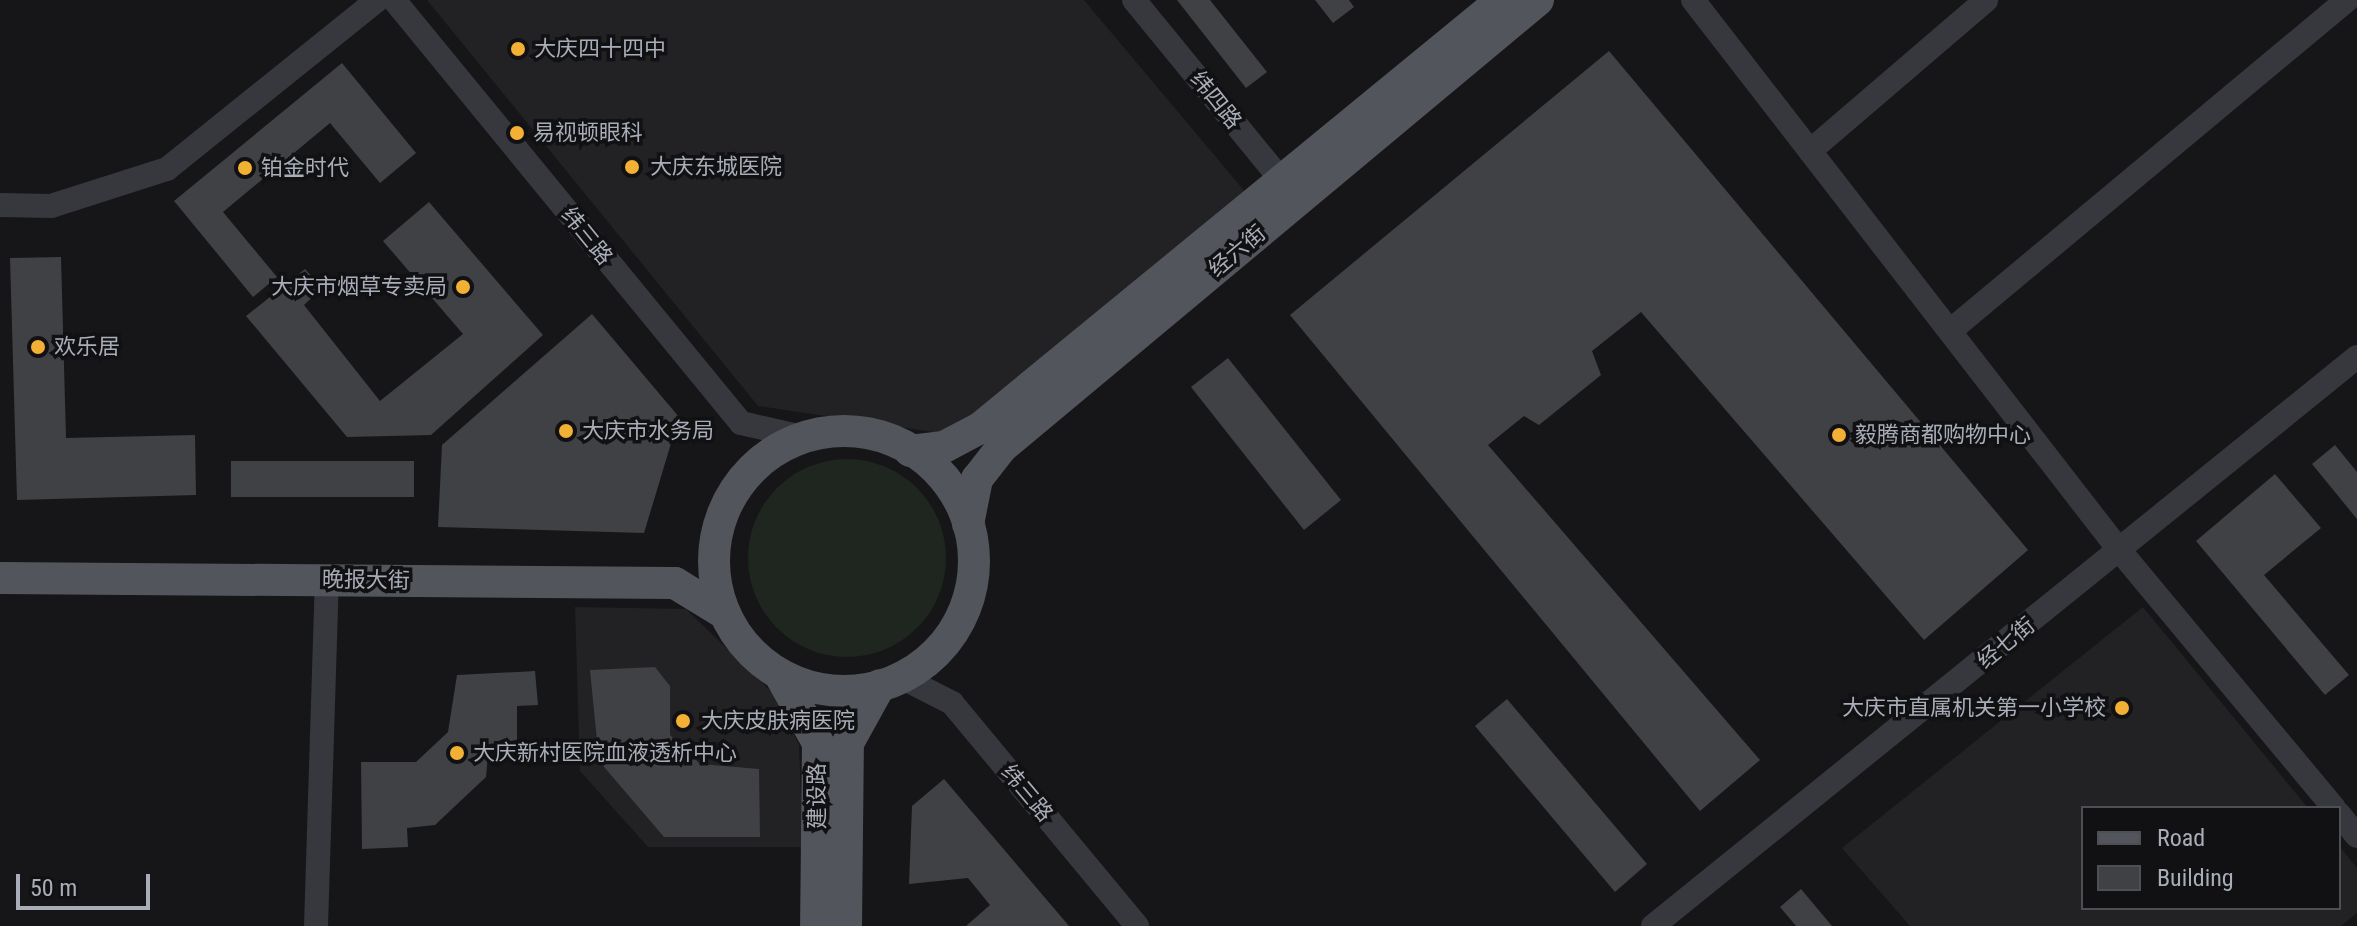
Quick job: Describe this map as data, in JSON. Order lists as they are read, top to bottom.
{
  "streets": {
    "main road": ["经六街", "晚报大街", "建设路"],
    "street": ["纬四路", "纬三路", "经七街"]
  },
  "crossings": [
    ["纬四路", "经六街"],
    ["纬三路", "经六街"],
    ["纬三路", "晚报大街"],
    ["纬三路", "建设路"],
    ["经六街", "晚报大街"],
    ["经六街", "建设路"],
    ["晚报大街", "建设路"]
  ],
  "places": [
    "大庆四十四中",
    "易视顿眼科",
    "大庆东城医院",
    "铂金时代",
    "大庆市烟草专卖局",
    "欢乐居",
    "大庆市水务局",
    "毅腾商都购物中心",
    "大庆市直属机关第一小学校",
    "大庆皮肤病医院",
    "大庆新村医院血液透析中心"
  ],
  "legend": ["Road", "Building"],
  "scale_bar": "50 m"
}
